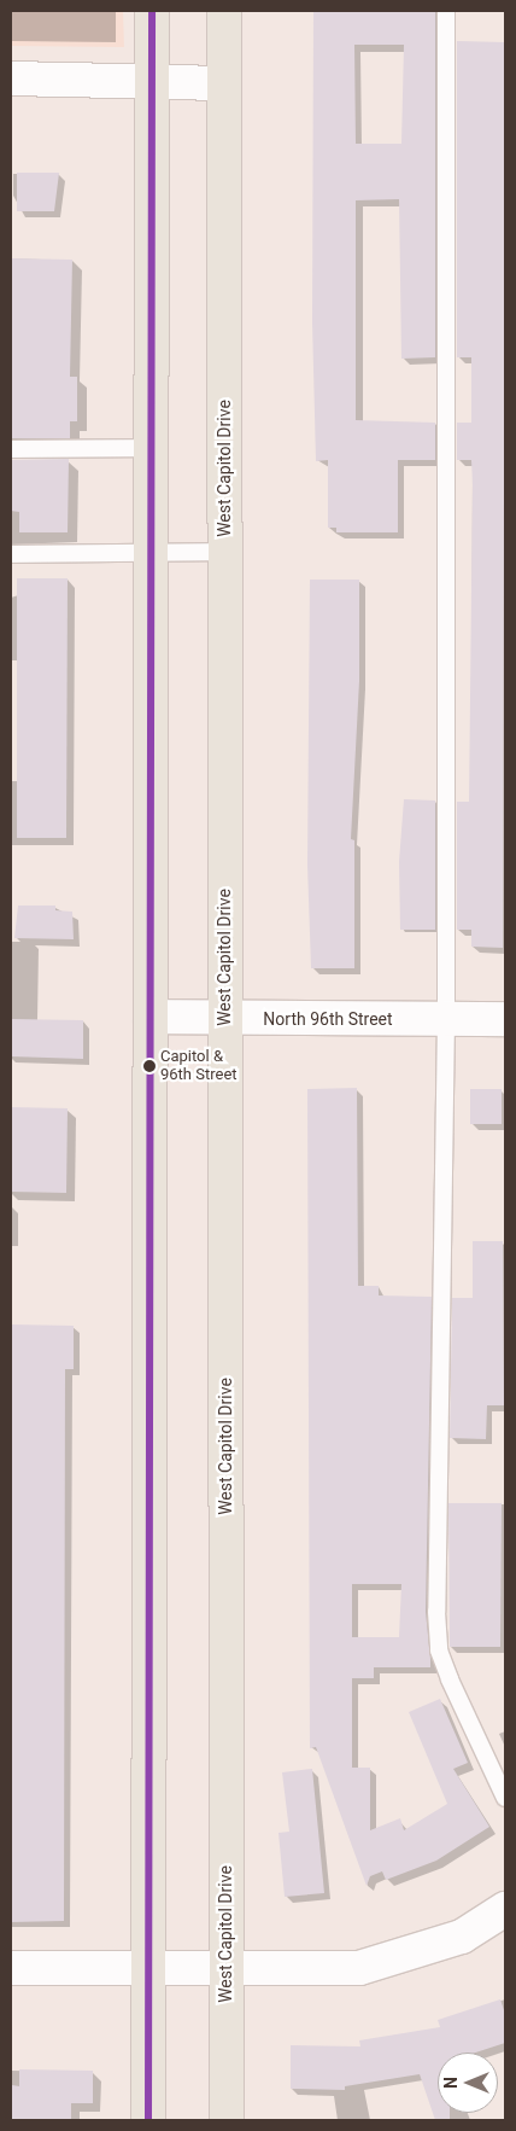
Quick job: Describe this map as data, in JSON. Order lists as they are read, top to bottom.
{
  "streets": {
    "main road": ["West Capitol Drive"],
    "street": ["North 96th Street"]
  },
  "crossings": [
    ["West Capitol Drive", "North 96th Street"]
  ],
  "places": ["Capitol & 96th Street"],
  "north": "left"
}
